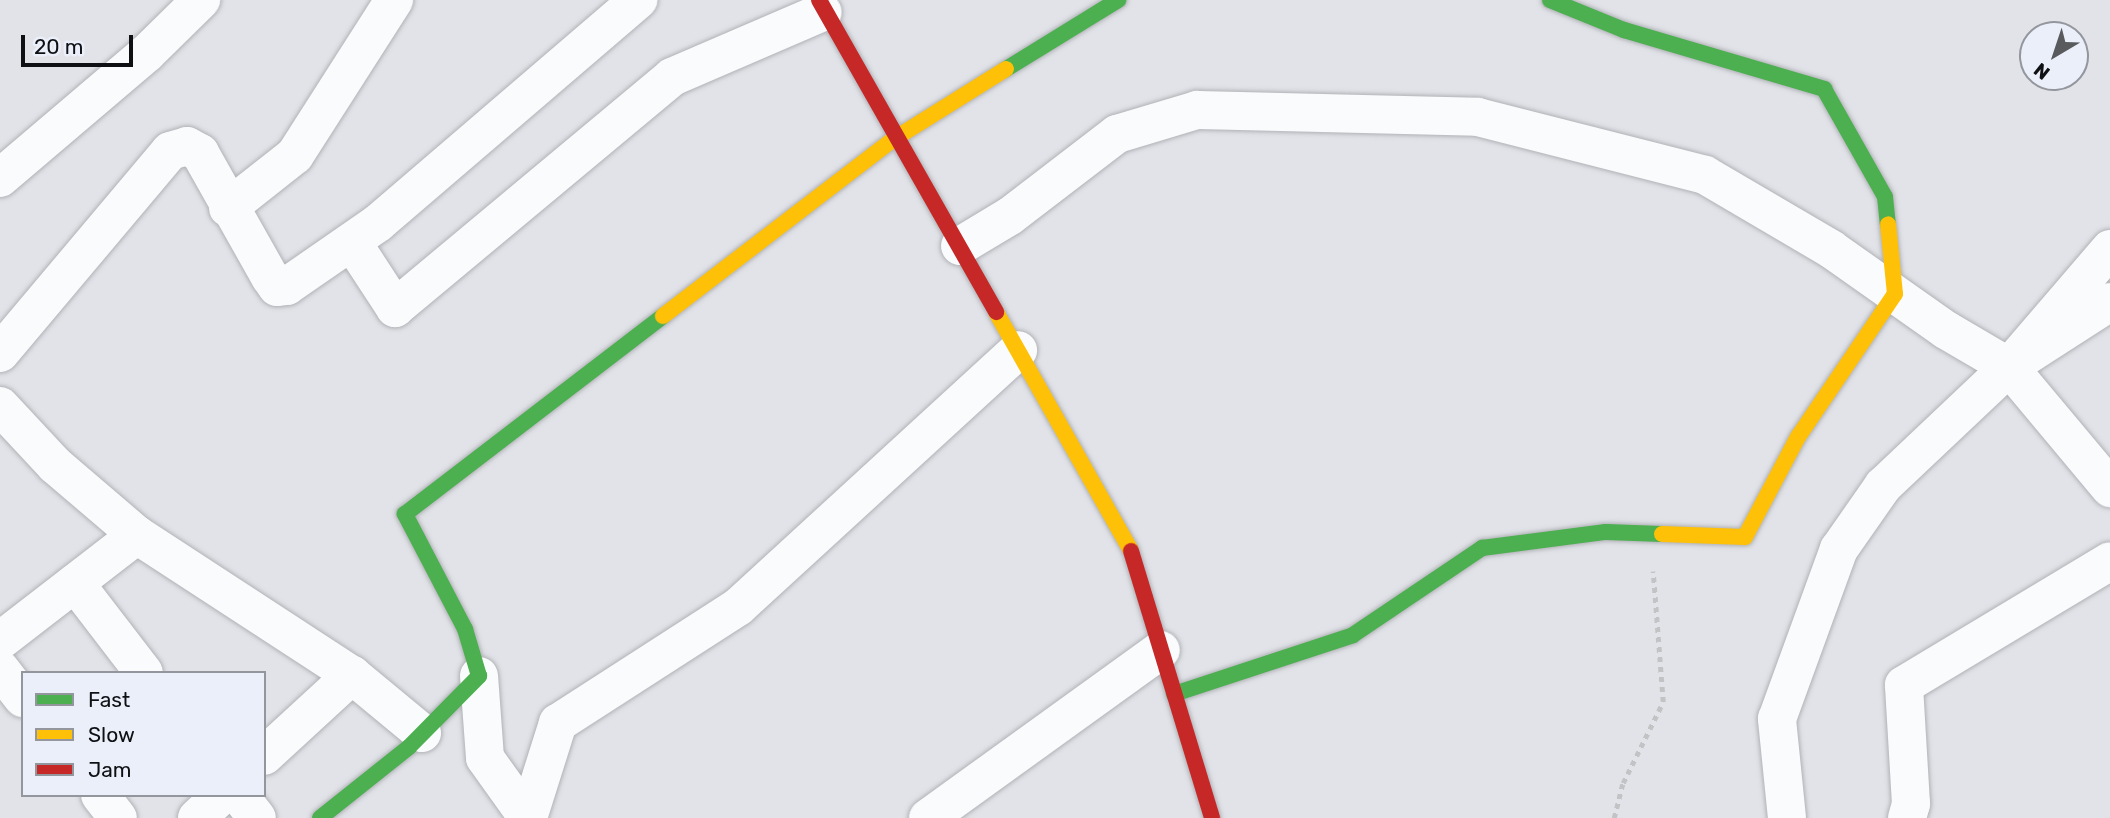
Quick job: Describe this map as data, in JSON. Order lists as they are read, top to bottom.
{
  "legend": ["Fast", "Slow", "Jam"],
  "scale_bar": "20 m",
  "north": "bottom left"
}
